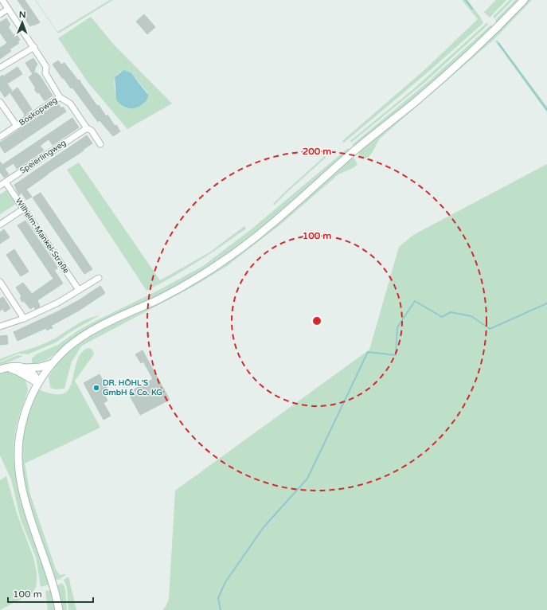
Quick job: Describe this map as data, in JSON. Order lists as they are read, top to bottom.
{
  "streets": {
    "street": ["Boskopweg", "Speierlingweg", "Wilhelm-Mankel-Straße"]
  },
  "crossings": [
    ["Speierlingweg", "Wilhelm-Mankel-Straße"]
  ],
  "places": ["DR. HÖHL'S GmbH & Co. KG"],
  "scale_bar": "100 m",
  "north": "top",
  "rings": ["200 m", "100 m"]
}
